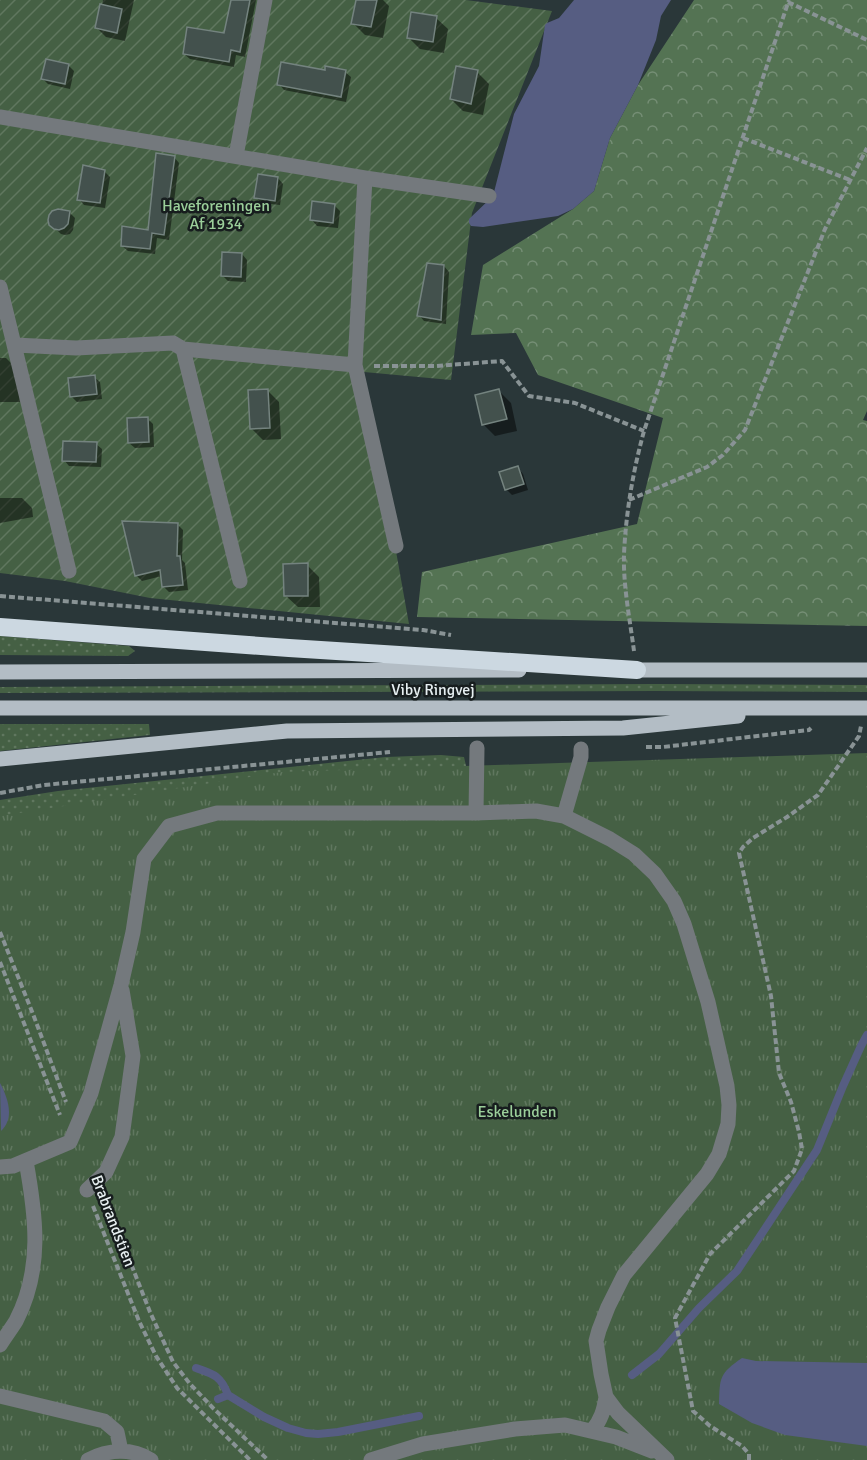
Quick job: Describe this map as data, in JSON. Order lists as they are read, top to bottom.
{
  "streets": {
    "main road": ["Viby Ringvej"],
    "path": ["Brabrandstien"]
  },
  "parks": ["Haveforeningen Af 1934", "Eskelunden"]
}
